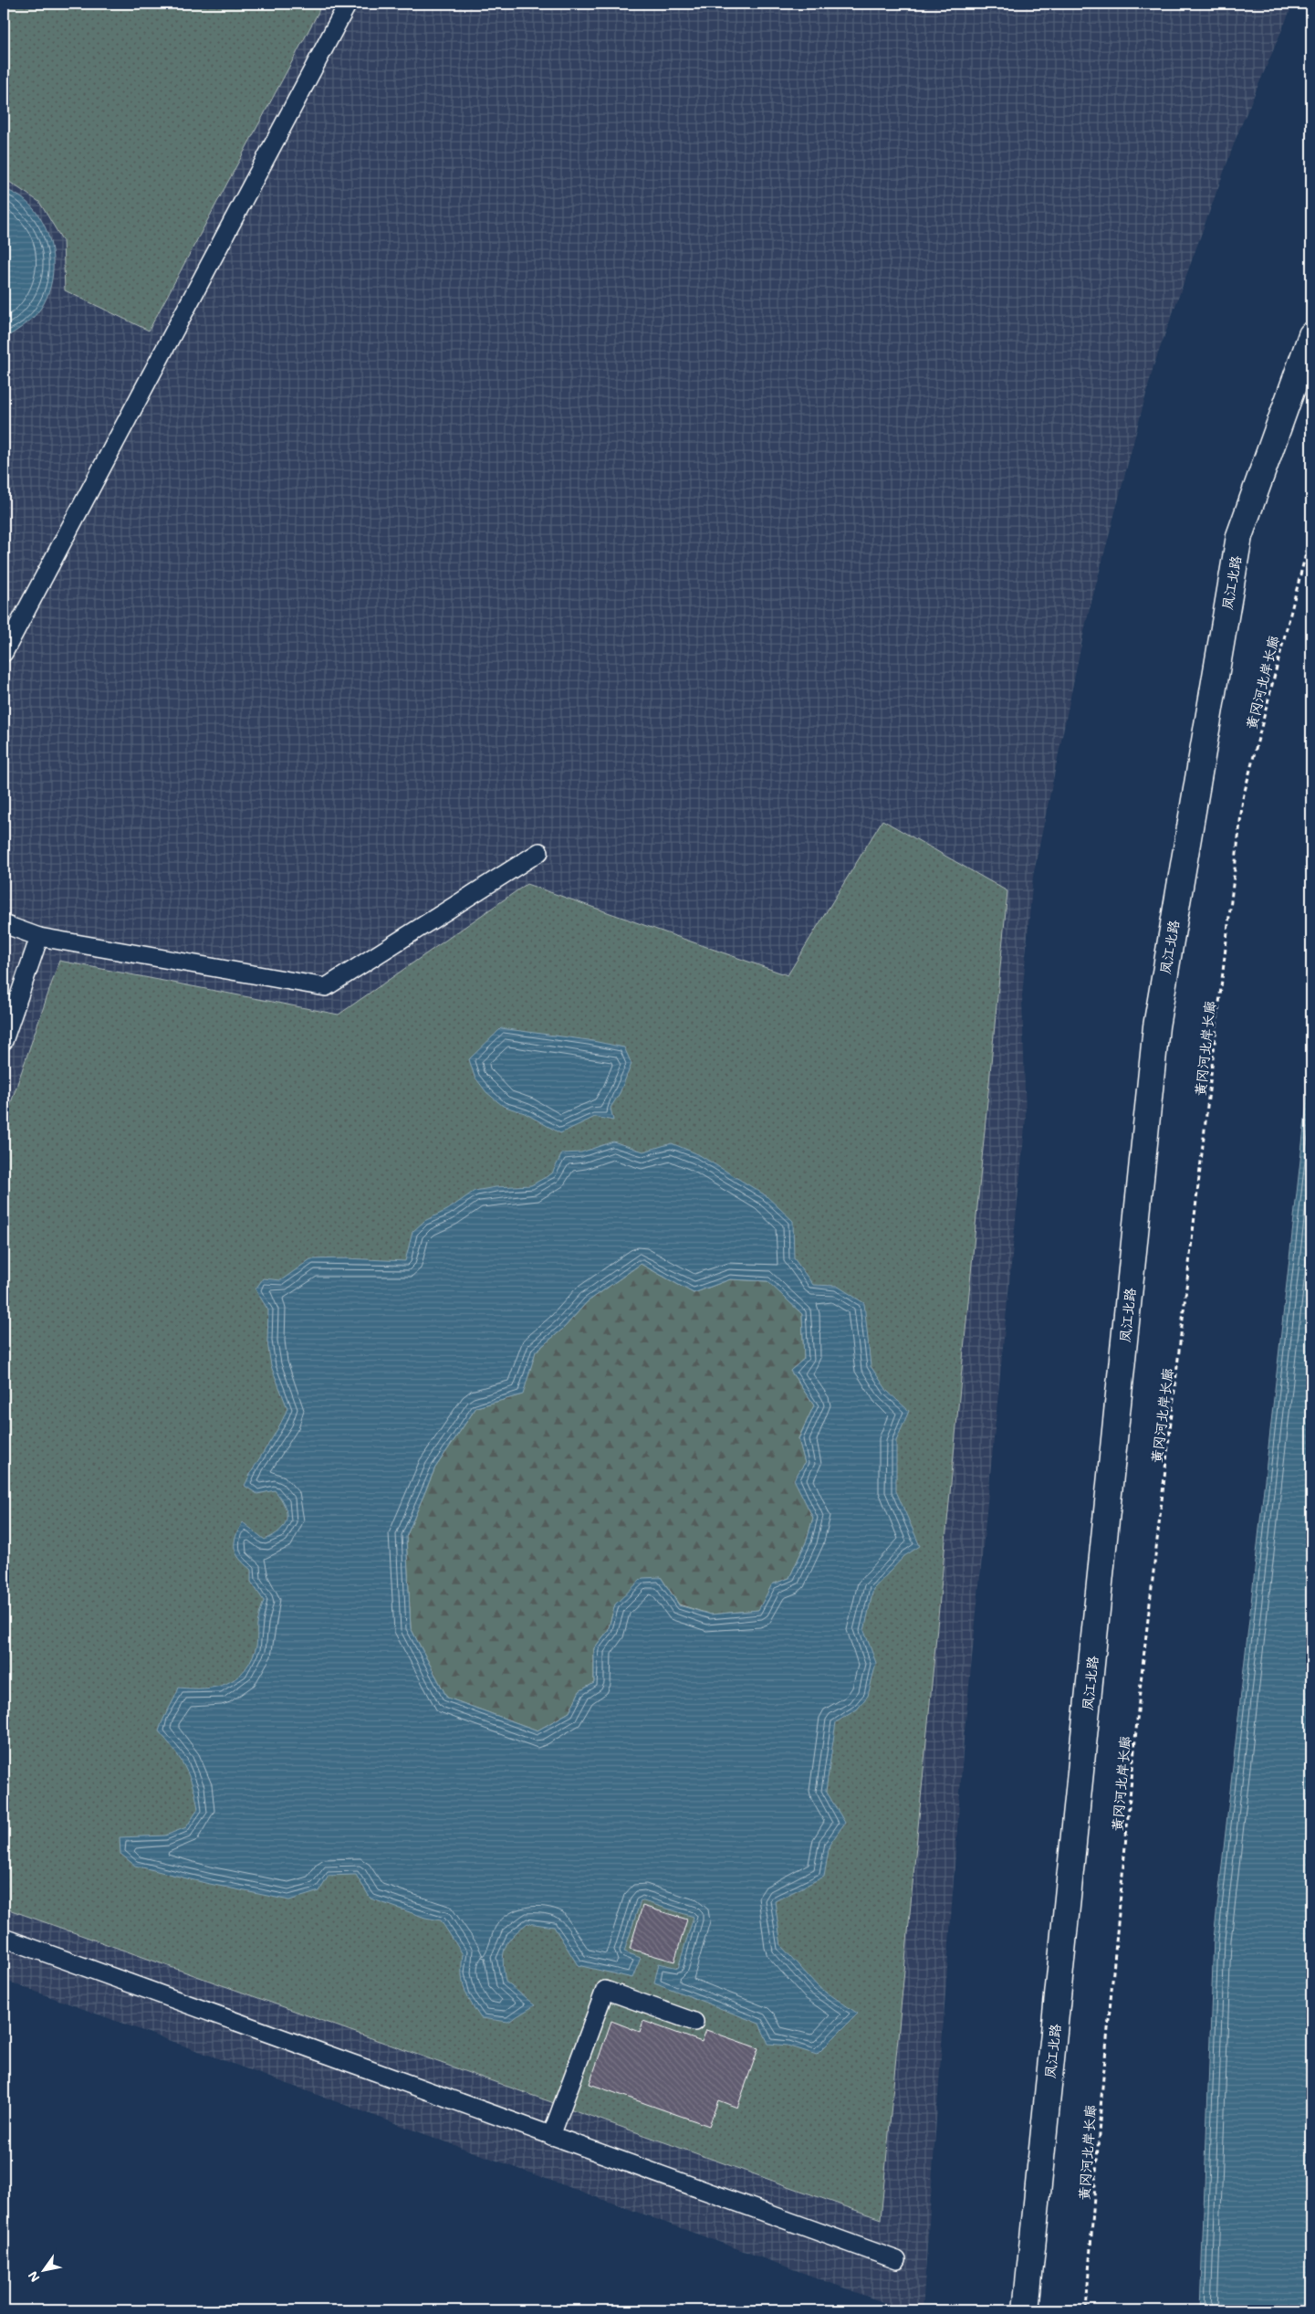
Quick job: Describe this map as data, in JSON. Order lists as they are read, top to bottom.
{
  "streets": {
    "main road": ["凤江北路"],
    "path": ["黄冈河北岸长廊"]
  },
  "north": "bottom left"
}
